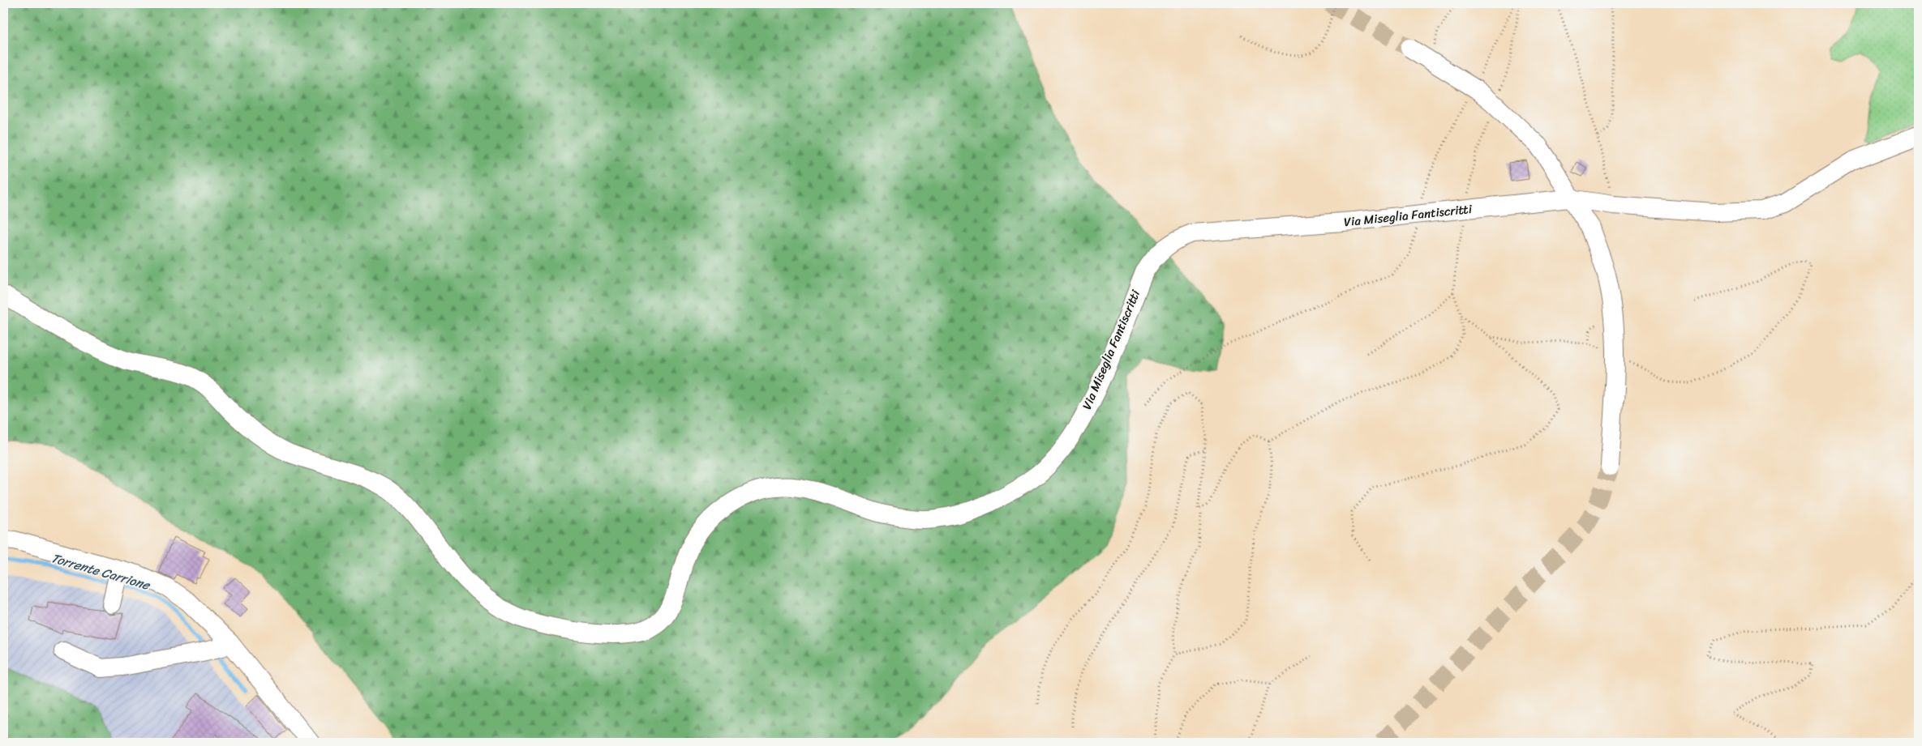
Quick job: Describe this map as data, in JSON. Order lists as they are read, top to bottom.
{
  "streets": {
    "street": ["Via Miseglia Fantiscritti"]
  },
  "water": ["Torrente Carrione"]
}
